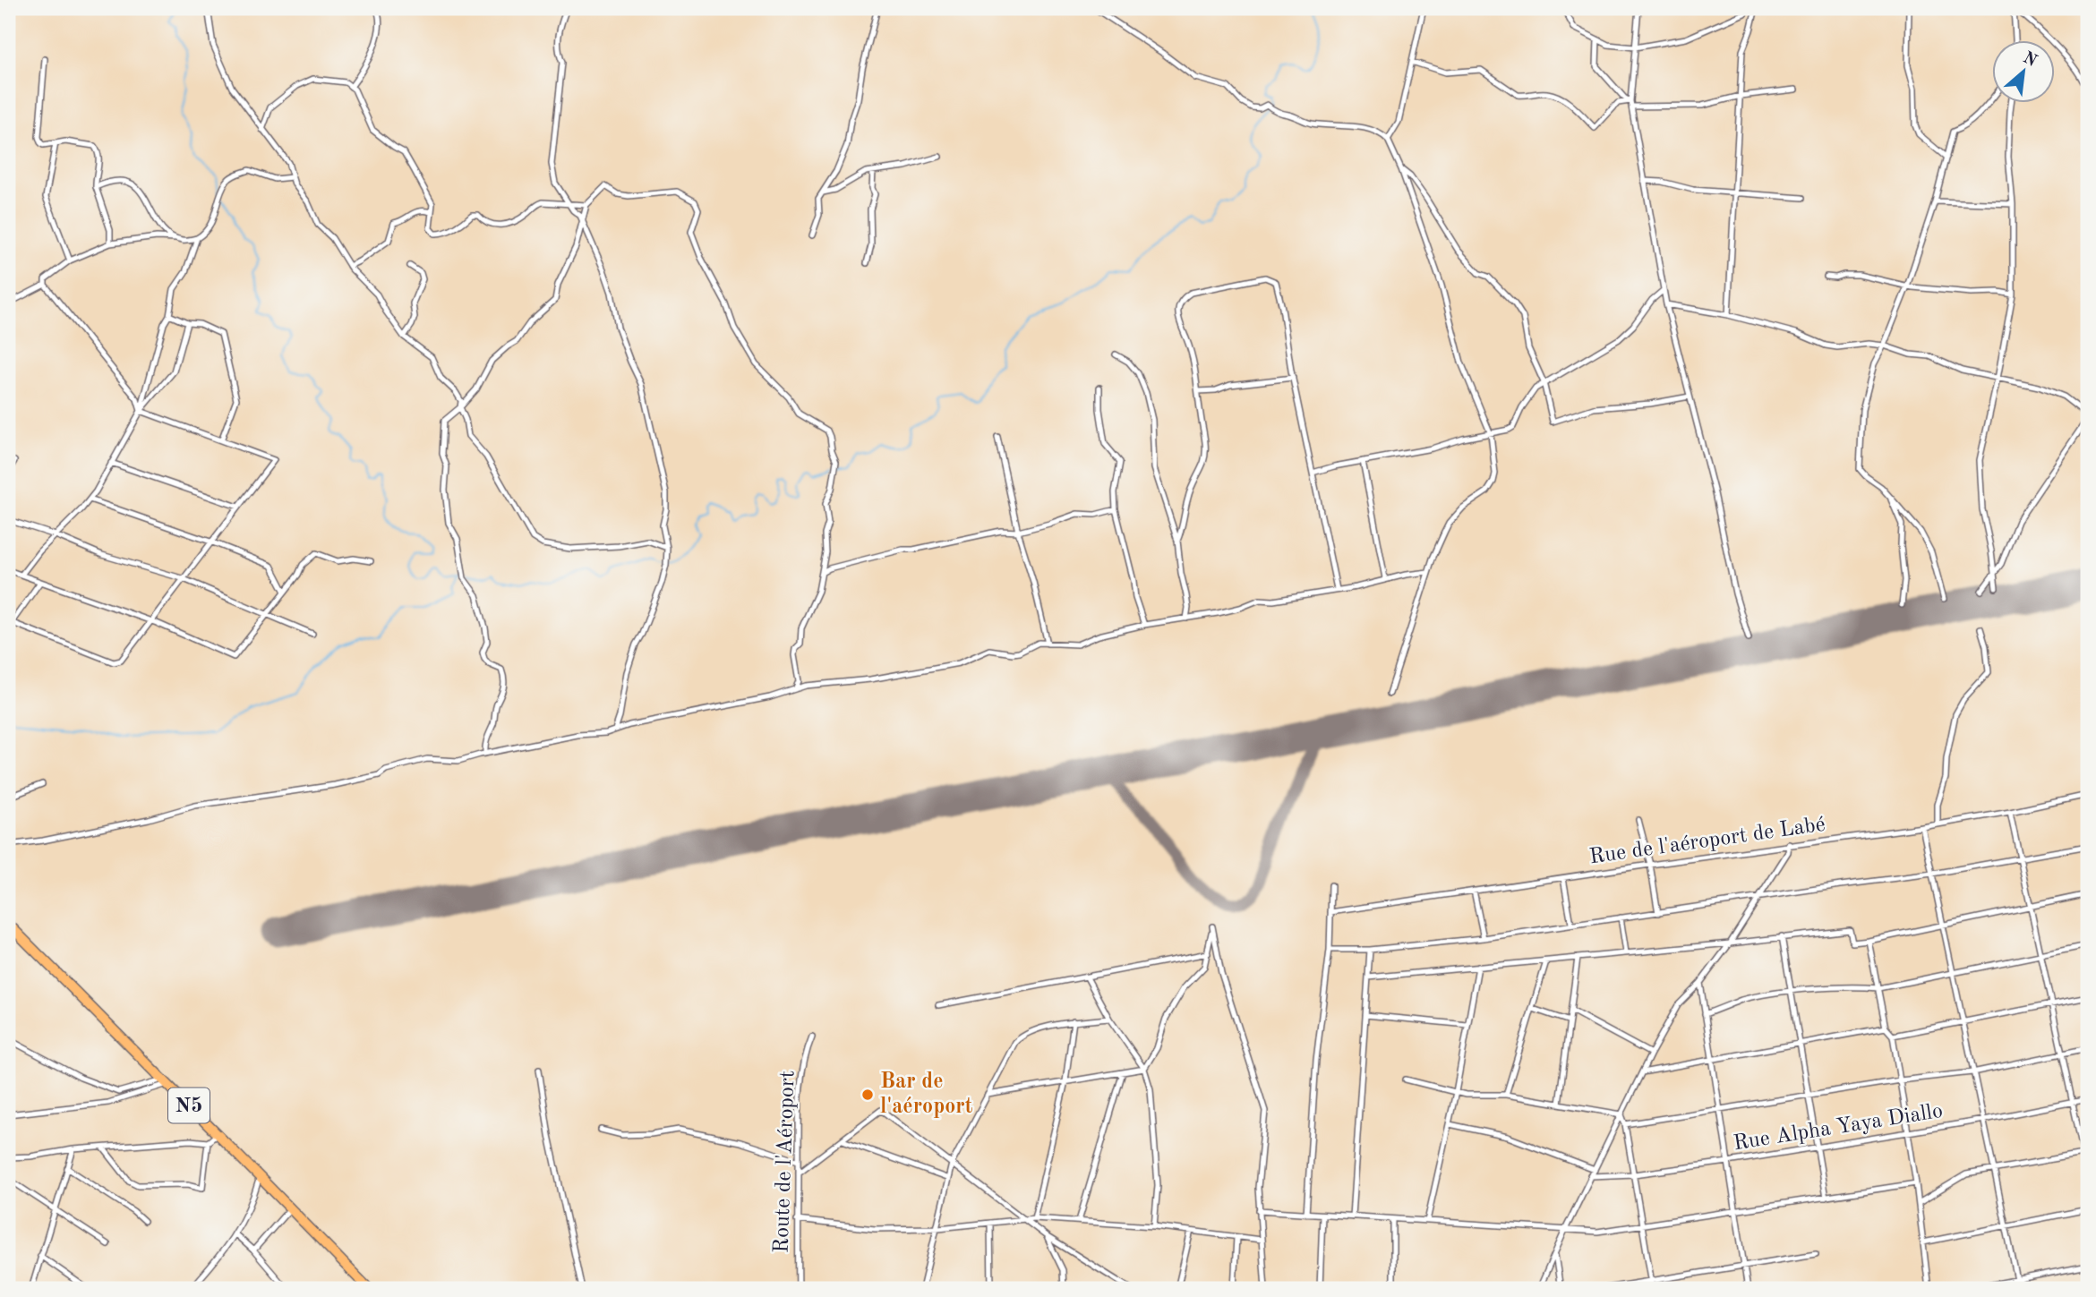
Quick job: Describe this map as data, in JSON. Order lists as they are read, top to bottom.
{
  "streets": {
    "highway": ["N5"],
    "street": ["Rue de l'aéroport de Labé", "Rue Alpha Yaya Diallo", "Route de l'Aéroport"]
  },
  "places": ["Bar de l'aéroport"],
  "north": "top right"
}
